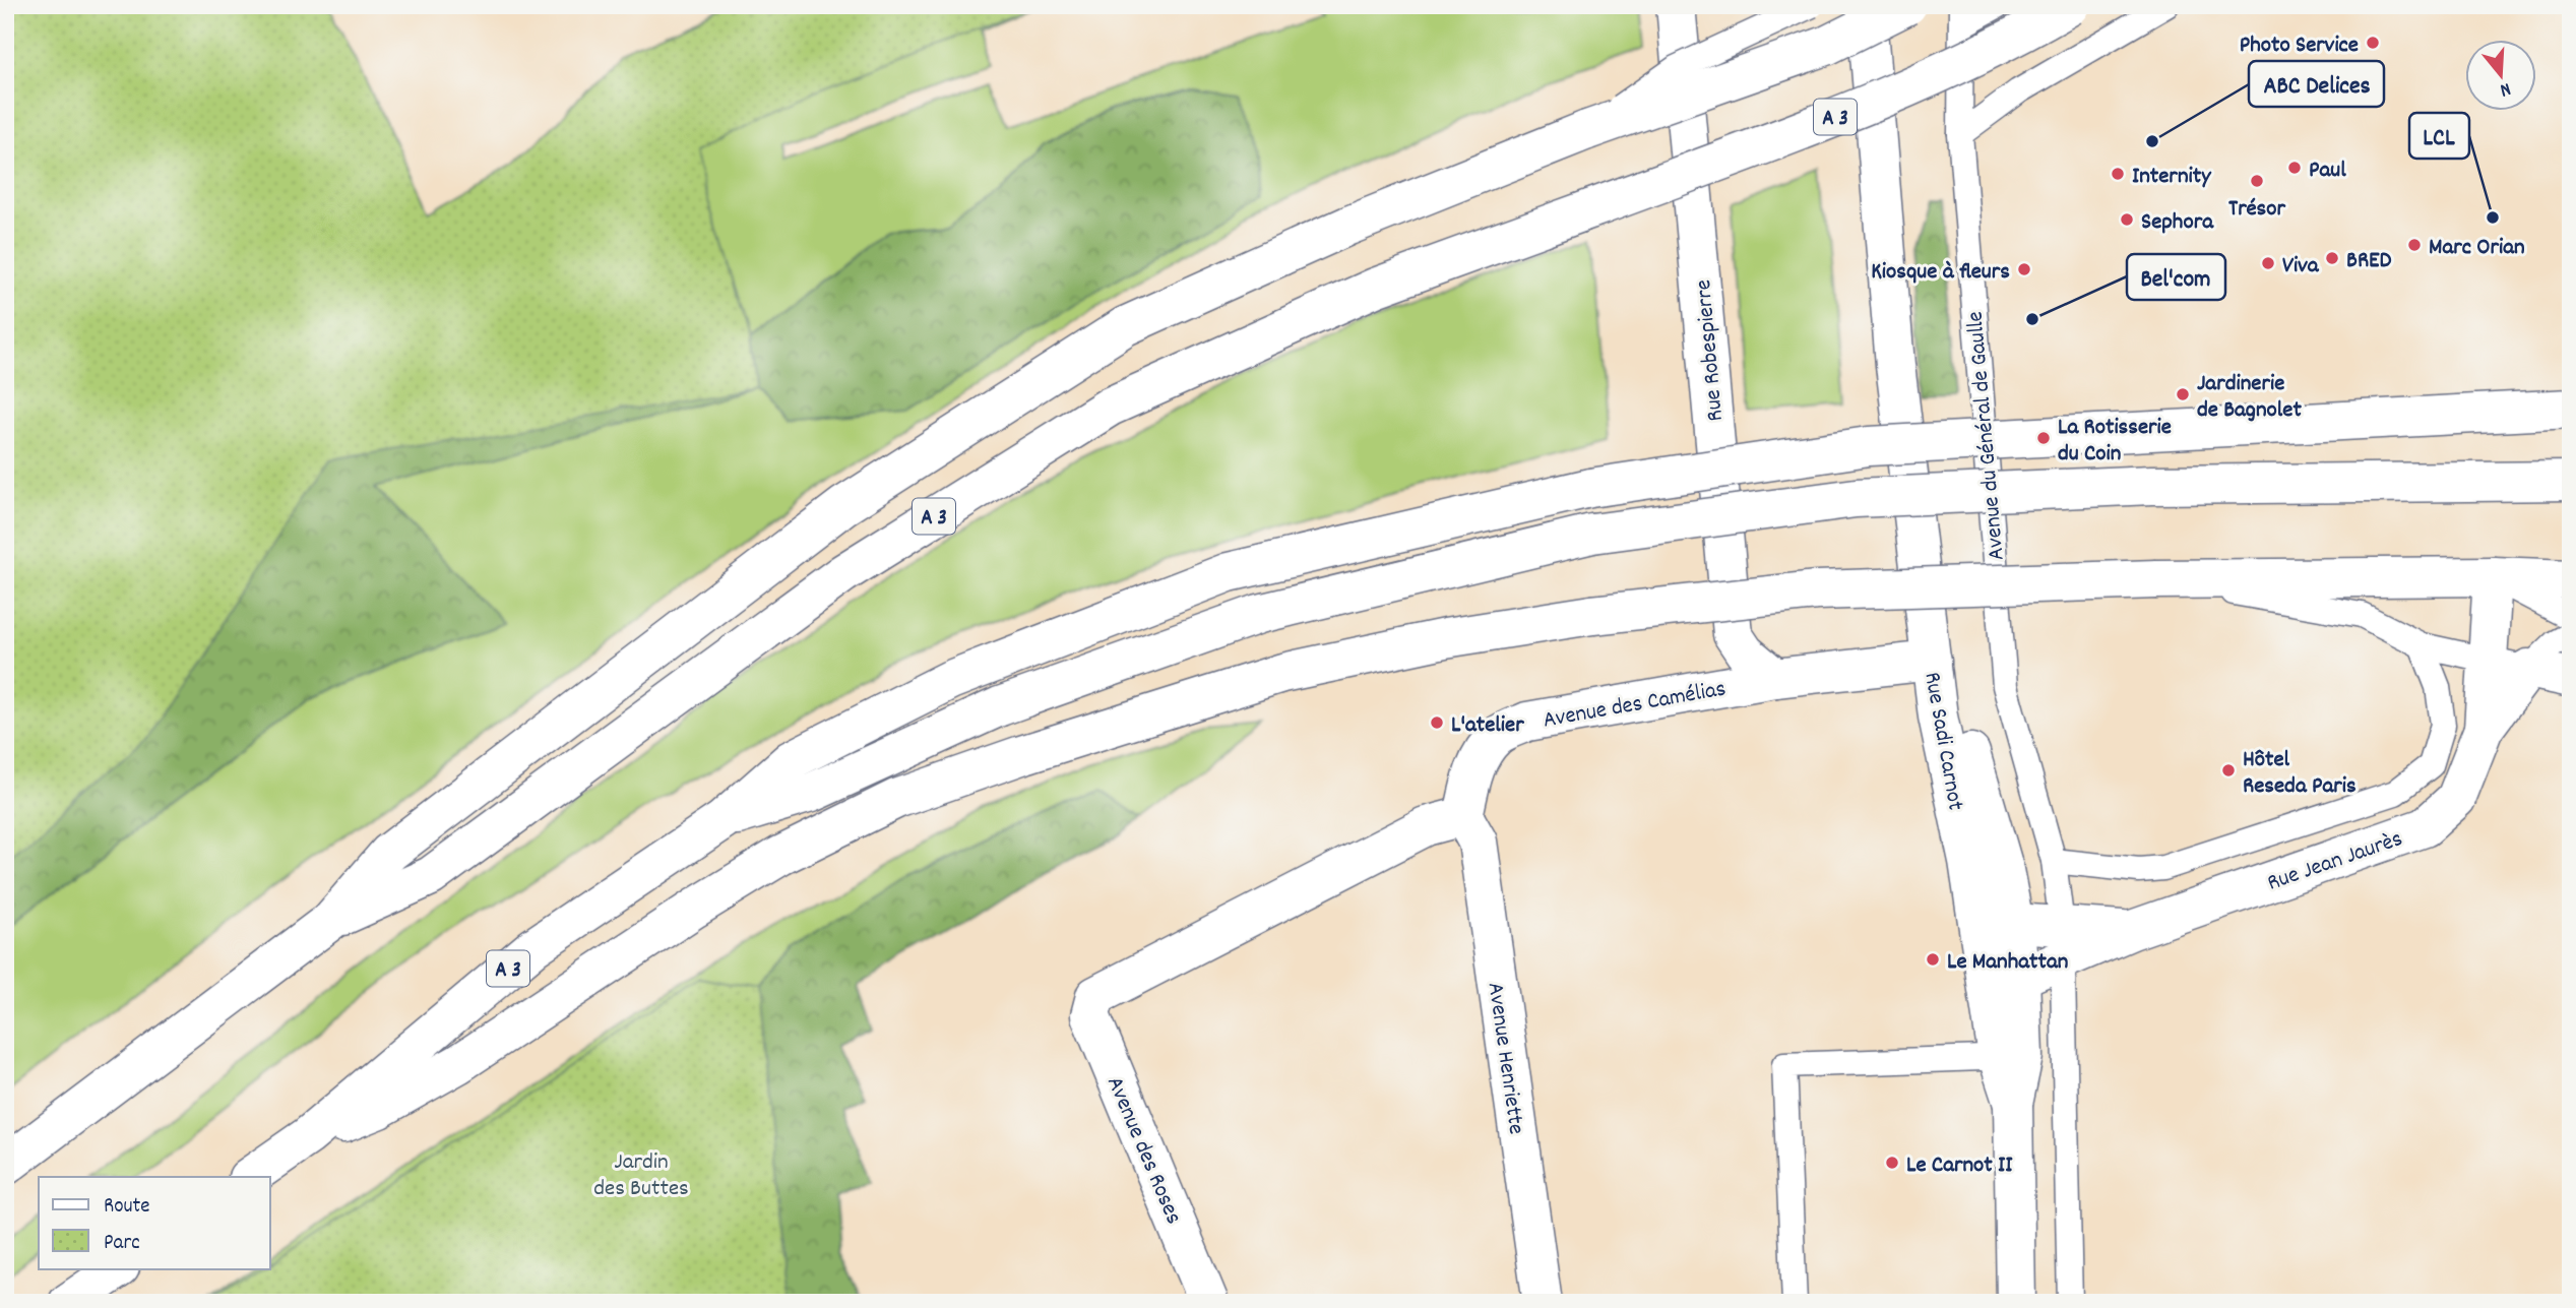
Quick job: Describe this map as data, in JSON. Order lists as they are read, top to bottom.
{
  "streets": {
    "main road": [
      "A 3",
      "Rue Robespierre",
      "Avenue des Camélias",
      "Rue Sadi Carnot",
      "Rue Jean Jaurès",
      "Avenue Henriette",
      "Avenue des Roses"
    ],
    "lane": ["Avenue du Général de Gaulle"]
  },
  "crossings": [
    ["Rue Robespierre", "Avenue des Camélias"],
    ["Avenue des Camélias", "Rue Sadi Carnot"],
    ["Avenue des Camélias", "Avenue Henriette"],
    ["Avenue des Camélias", "Avenue des Roses"],
    ["Rue Sadi Carnot", "Rue Jean Jaurès"],
    ["Avenue Henriette", "Avenue des Roses"]
  ],
  "parks": ["Jardin des Buttes"],
  "places": [
    "Photo Service",
    "ABC Delices",
    "Paul",
    "Internity",
    "Trésor",
    "LCL",
    "Sephora",
    "Marc Orian",
    "BRED",
    "Viva",
    "Kiosque à fleurs",
    "Bel'com",
    "Jardinerie de Bagnolet",
    "La Rotisserie du Coin",
    "L'atelier",
    "Hôtel Reseda Paris",
    "Le Manhattan",
    "Le Carnot II"
  ],
  "legend": ["Route", "Parc"],
  "north": "bottom"
}
